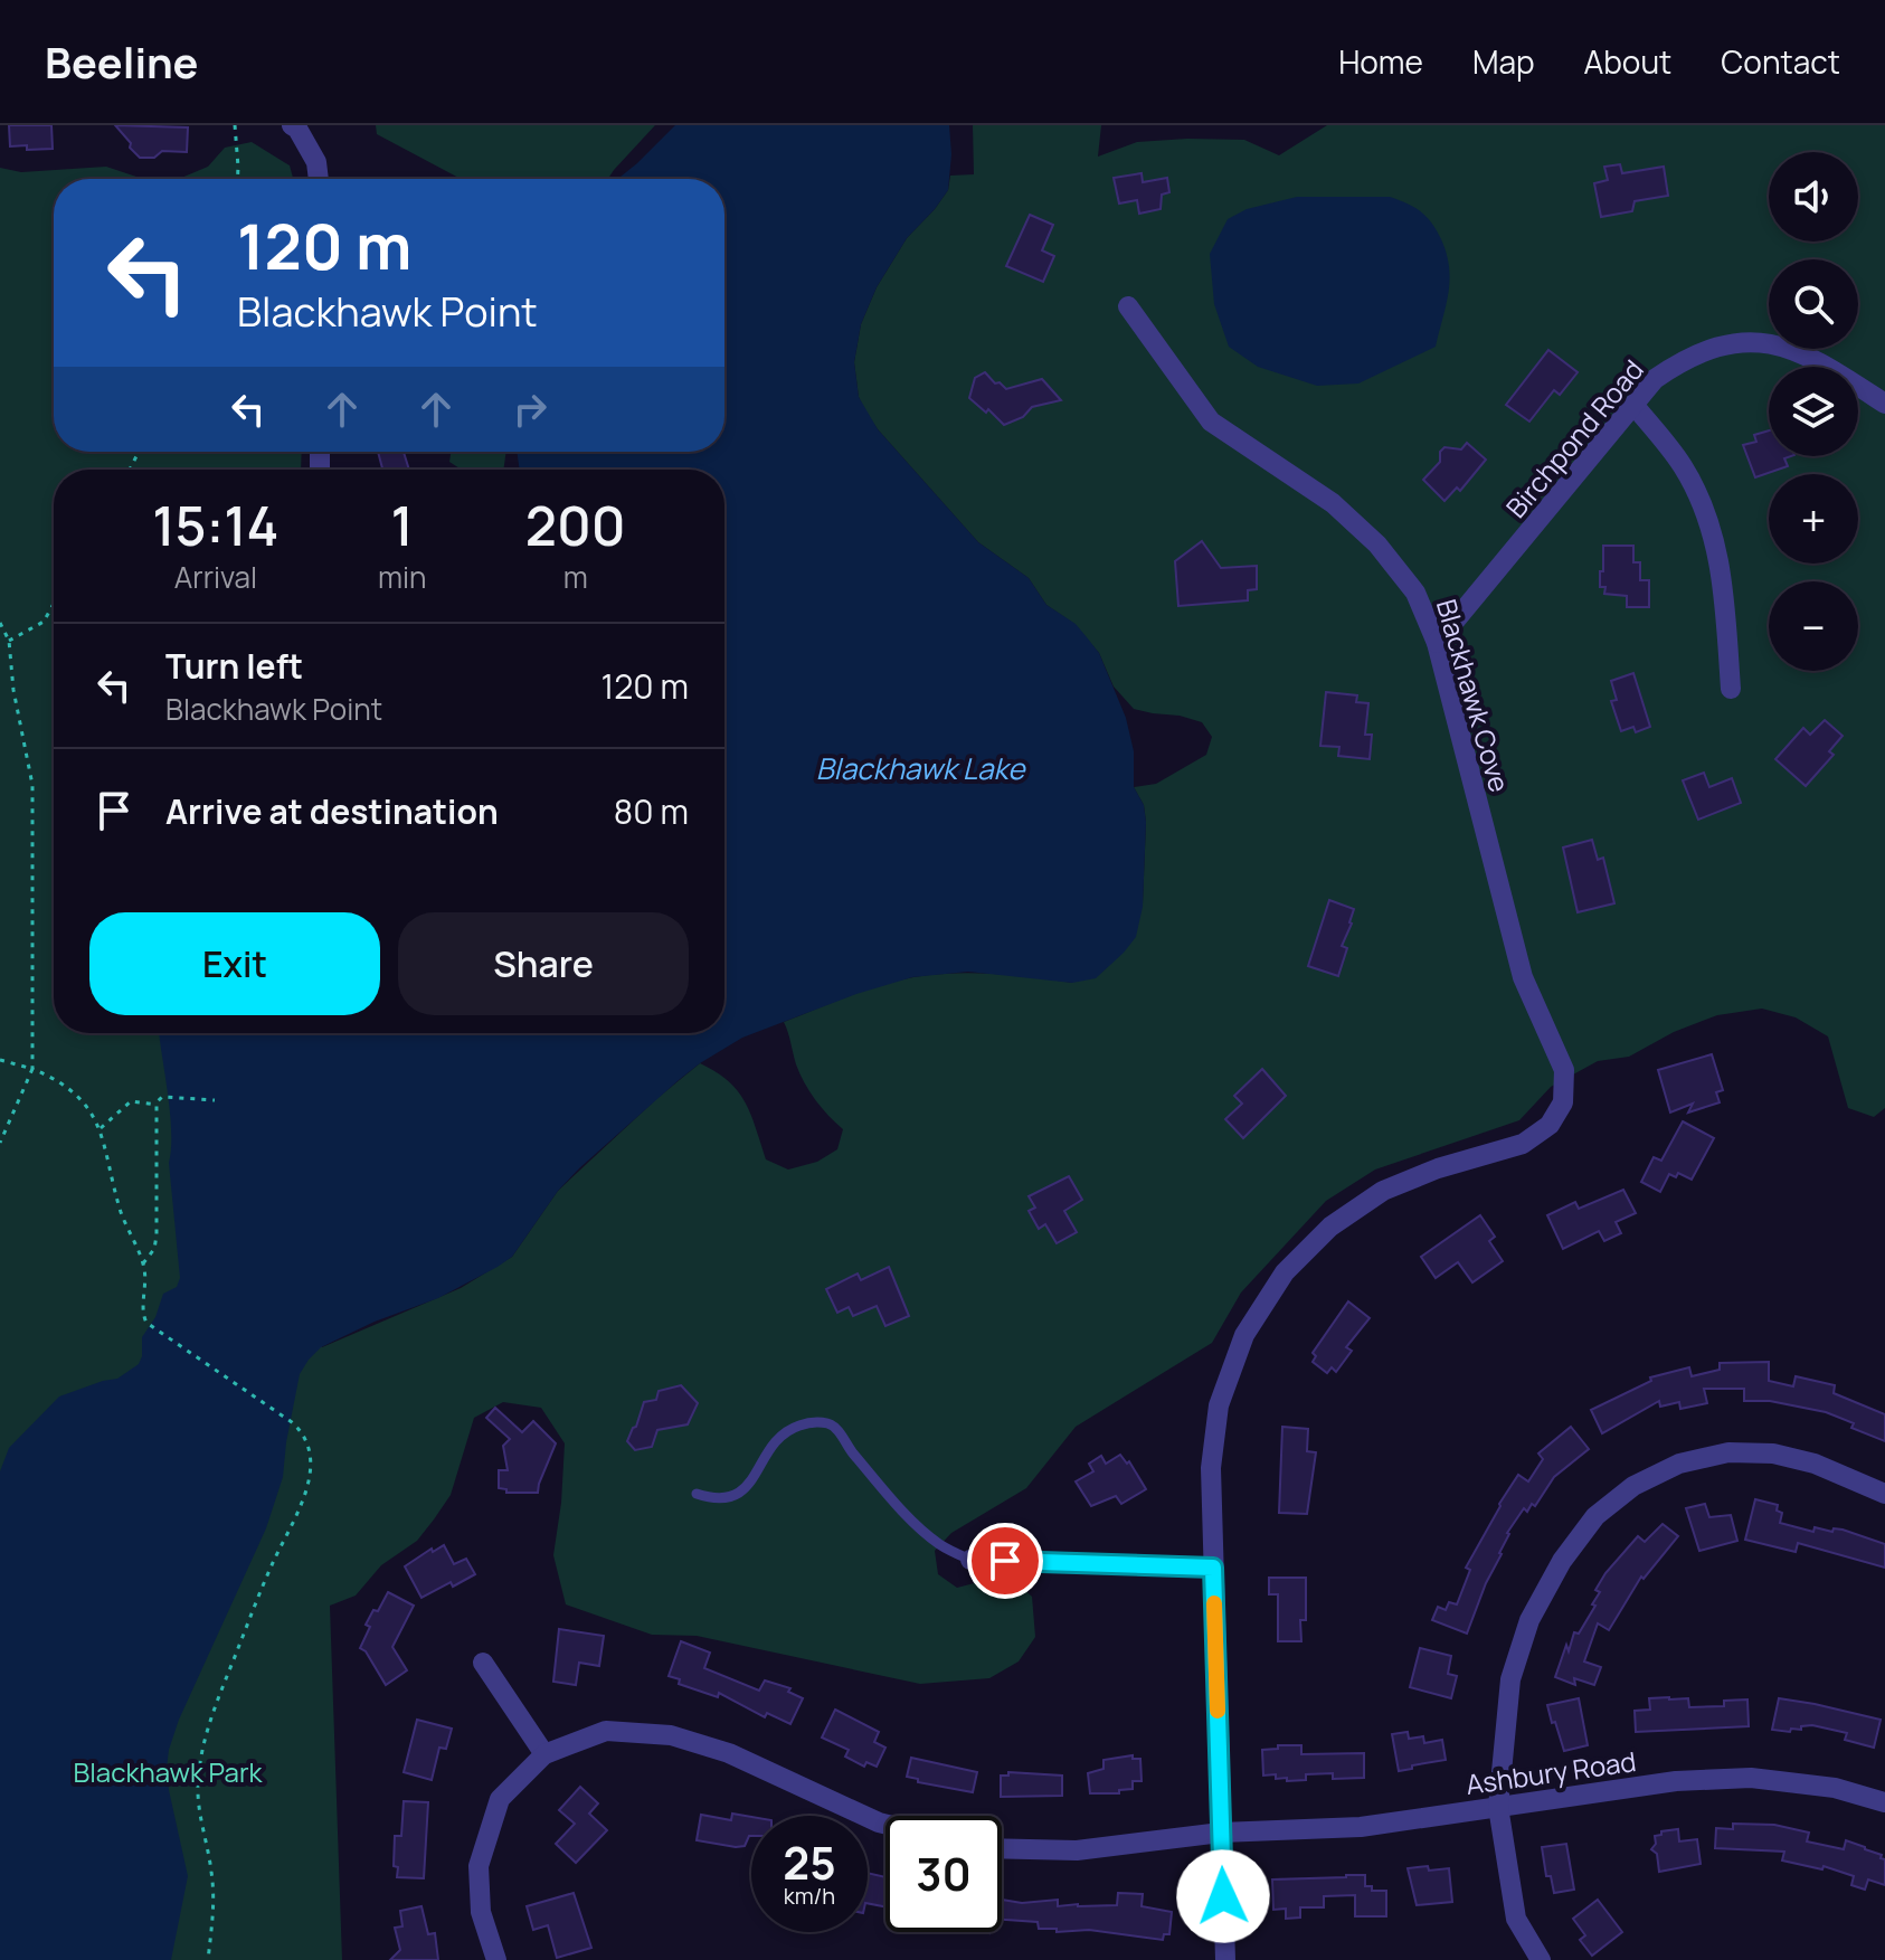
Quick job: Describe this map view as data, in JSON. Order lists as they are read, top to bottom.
{
  "streets": {
    "street": ["Birchpond Road", "Blackhawk Cove", "Ashbury Road"]
  },
  "crossings": [
    ["Birchpond Road", "Blackhawk Cove"]
  ],
  "water": ["Blackhawk Lake"],
  "parks": ["Blackhawk Park"],
  "page": {
    "header": "Beeline",
    "nav": [
      "Home",
      "Map",
      "About",
      "Contact"
    ],
    "map_buttons": ["+", "−"],
    "turn": ["120 m", "Blackhawk Point"],
    "eta": [
      "15:14",
      "Arrival",
      "1",
      "min",
      "200",
      "m"
    ],
    "list": [
      {
        "name": "Turn left",
        "note": "Blackhawk Point",
        "value": "120 m"
      },
      {
        "name": "Arrive at destination",
        "value": "80 m"
      }
    ],
    "buttons": ["Exit", "Share"],
    "speed": "25 km/h",
    "limit": "30"
  }
}
